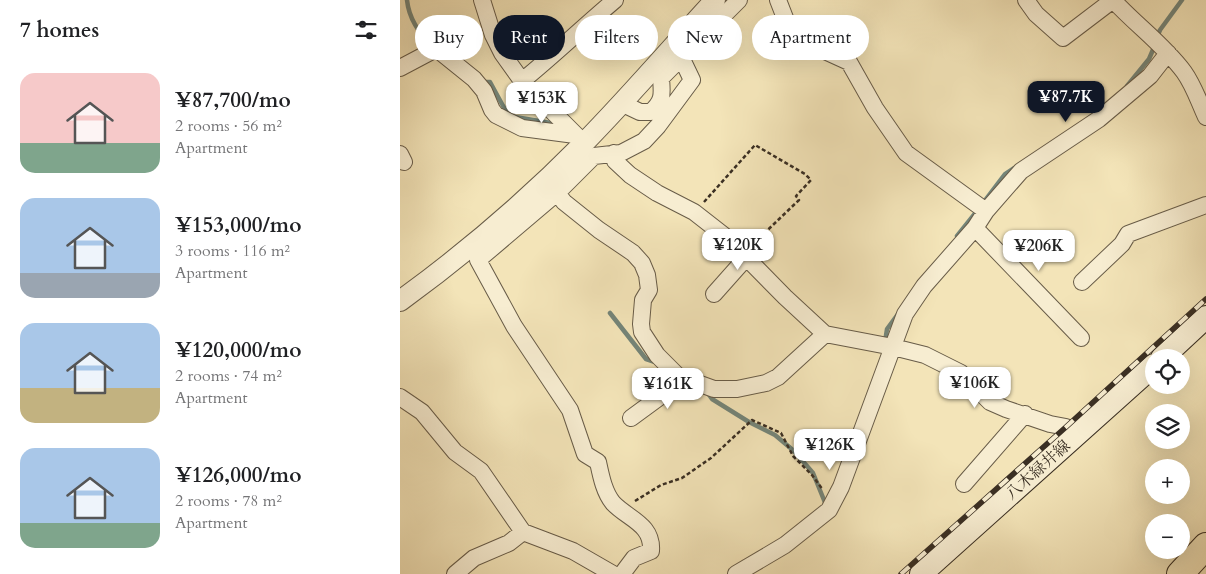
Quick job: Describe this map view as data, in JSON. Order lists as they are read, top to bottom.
{
  "streets": {
    "main road": ["八木緑井線"]
  },
  "page": {
    "heading": "7 homes",
    "chip": [
      "Buy",
      "Rent",
      "Filters",
      "New",
      "Apartment"
    ],
    "list": [
      {
        "name": "¥87,700/mo",
        "note": "2 rooms · 56 m² · Apartment"
      },
      {
        "name": "¥153,000/mo",
        "note": "3 rooms · 116 m² · Apartment"
      },
      {
        "name": "¥120,000/mo",
        "note": "2 rooms · 74 m² · Apartment"
      },
      {
        "name": "¥126,000/mo",
        "note": "2 rooms · 78 m² · Apartment"
      }
    ],
    "price": [
      "¥87.7K",
      "¥153K",
      "¥120K",
      "¥206K",
      "¥106K",
      "¥161K",
      "¥126K"
    ],
    "map_buttons": ["+", "−"]
  }
}
